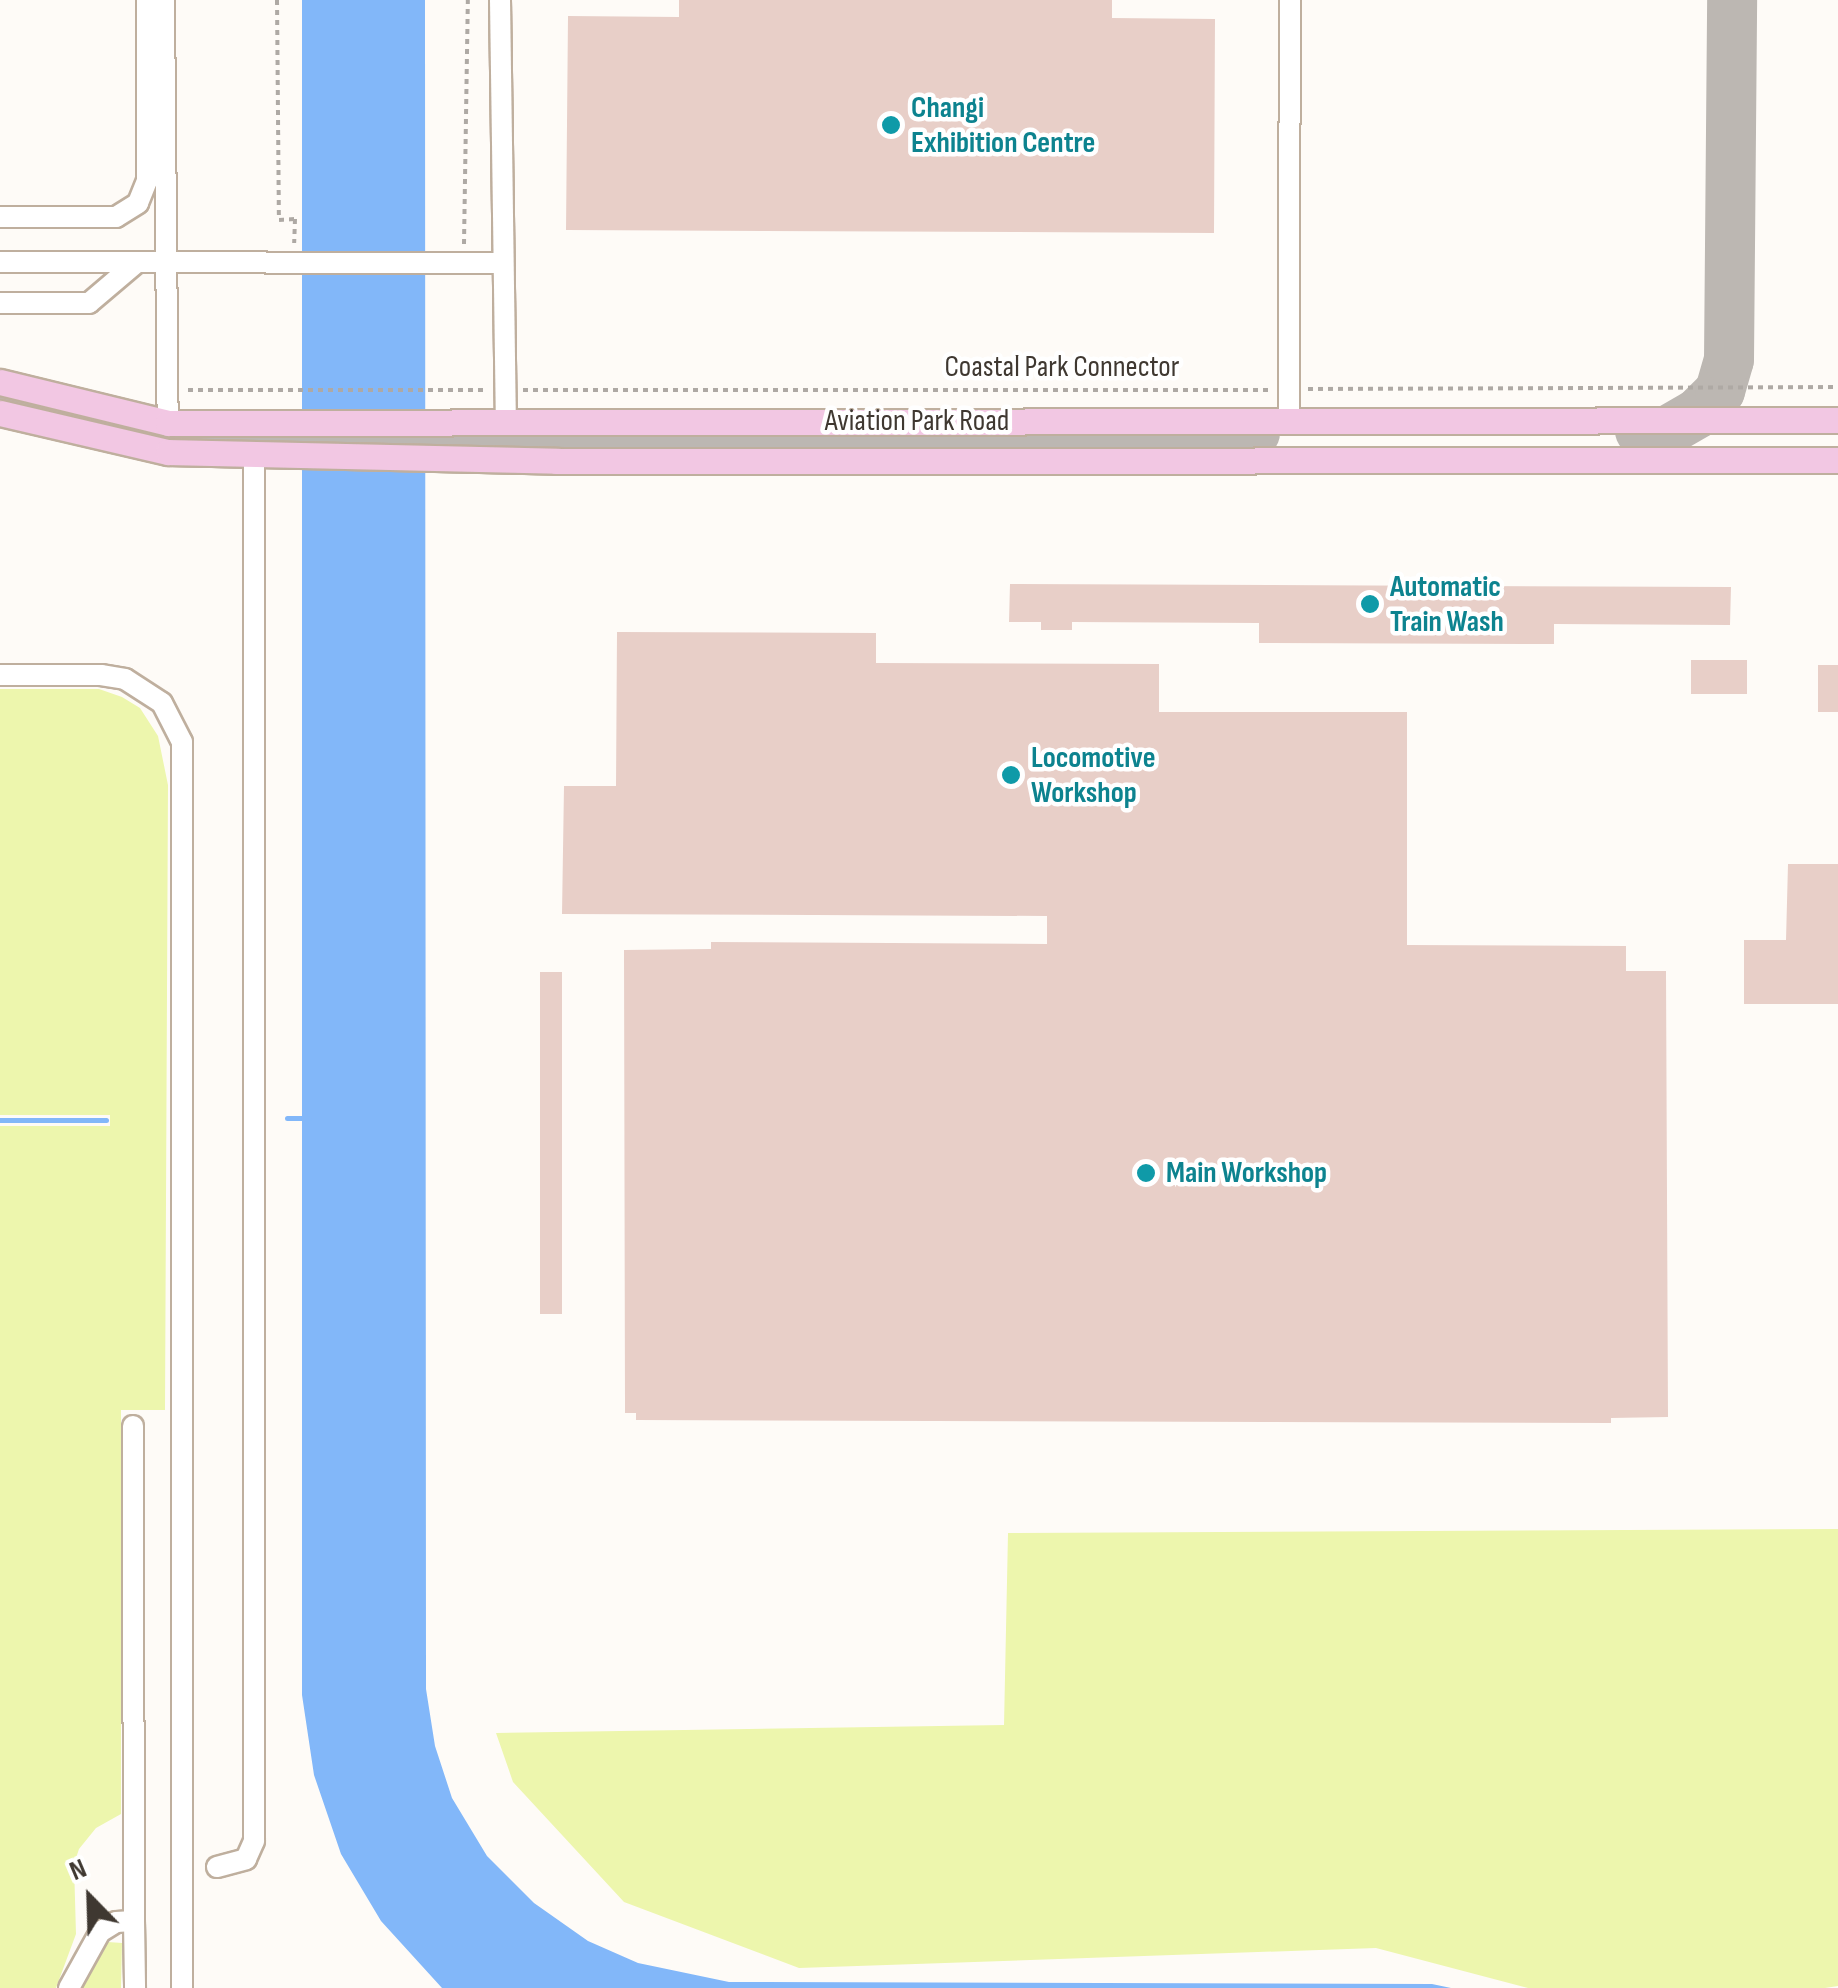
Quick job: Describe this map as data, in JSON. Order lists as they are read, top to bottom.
{
  "streets": {
    "main road": ["Aviation Park Road"],
    "path": ["Coastal Park Connector"]
  },
  "places": [
    "Changi Exhibition Centre",
    "Automatic Train Wash",
    "Locomotive Workshop",
    "Main Workshop"
  ],
  "north": "top left"
}
